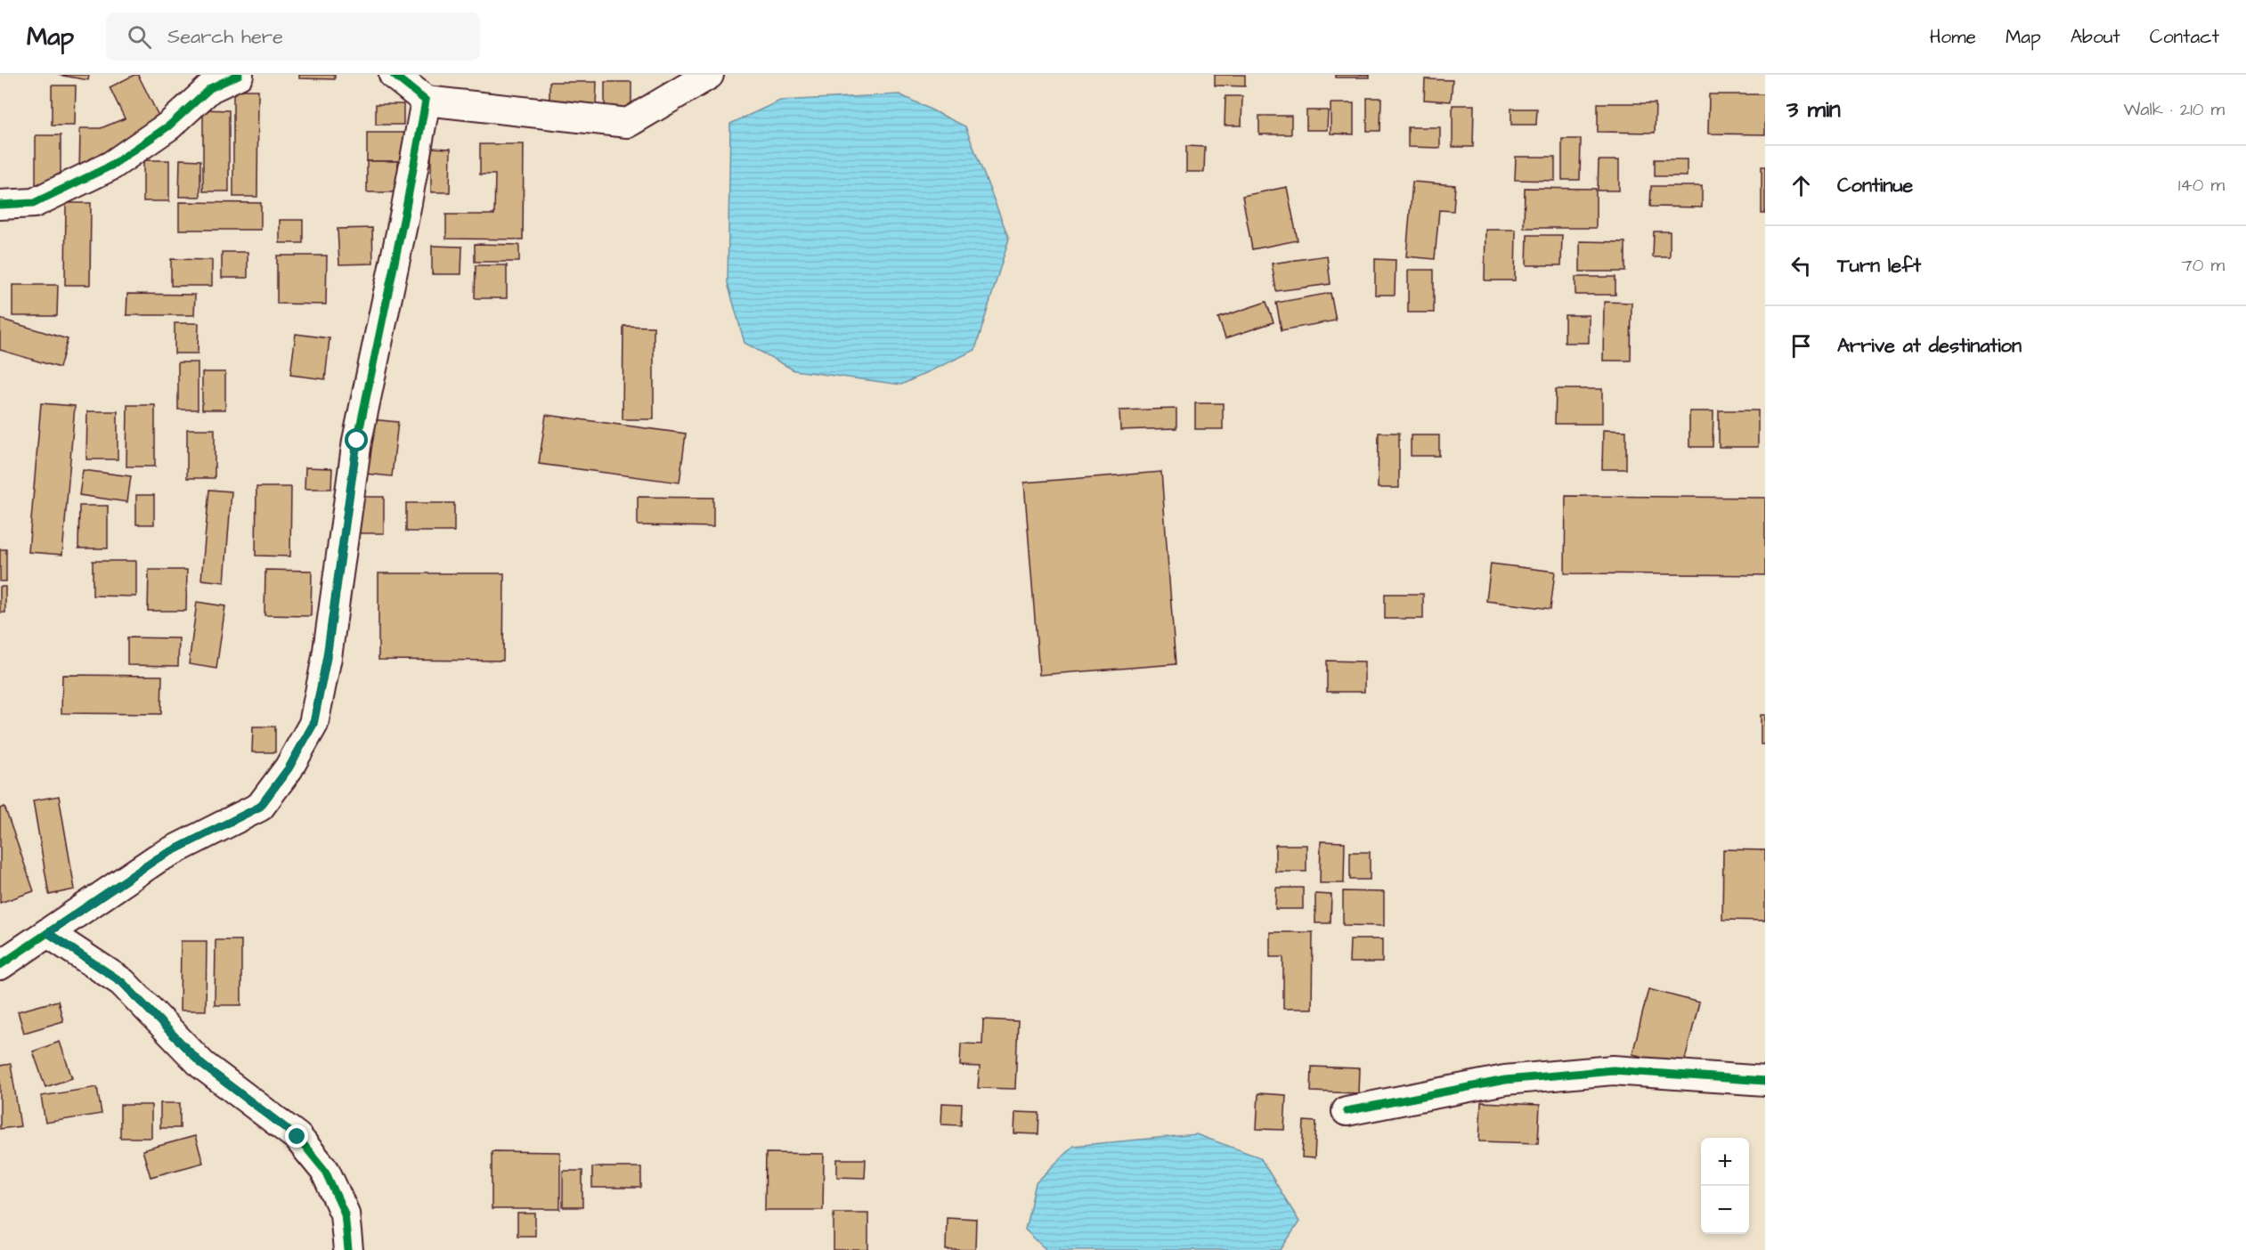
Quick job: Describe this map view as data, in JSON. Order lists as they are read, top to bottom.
{
  "page": {
    "header": "Map",
    "search": "Search here",
    "nav": [
      "Home",
      "Map",
      "About",
      "Contact"
    ],
    "heading": ["3 min", "Walk · 210 m"],
    "list": [
      ["Continue", "140 m"],
      ["Turn left", "70 m"],
      "Arrive at destination"
    ],
    "map_buttons": ["+", "−"]
  }
}
